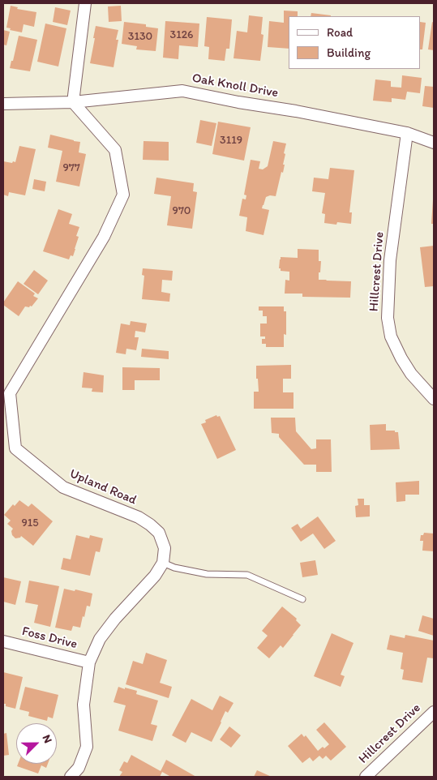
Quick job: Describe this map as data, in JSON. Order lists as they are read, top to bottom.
{
  "streets": {
    "street": [
      "Oak Knoll Drive",
      "Hillcrest Drive",
      "Upland Road",
      "Foss Drive"
    ]
  },
  "crossings": [
    ["Oak Knoll Drive", "Hillcrest Drive"],
    ["Oak Knoll Drive", "Upland Road"]
  ],
  "house_numbers": [
    "3126",
    "3130",
    "3119",
    "977",
    "970",
    "915"
  ],
  "legend": ["Road", "Building"],
  "north": "top right"
}
